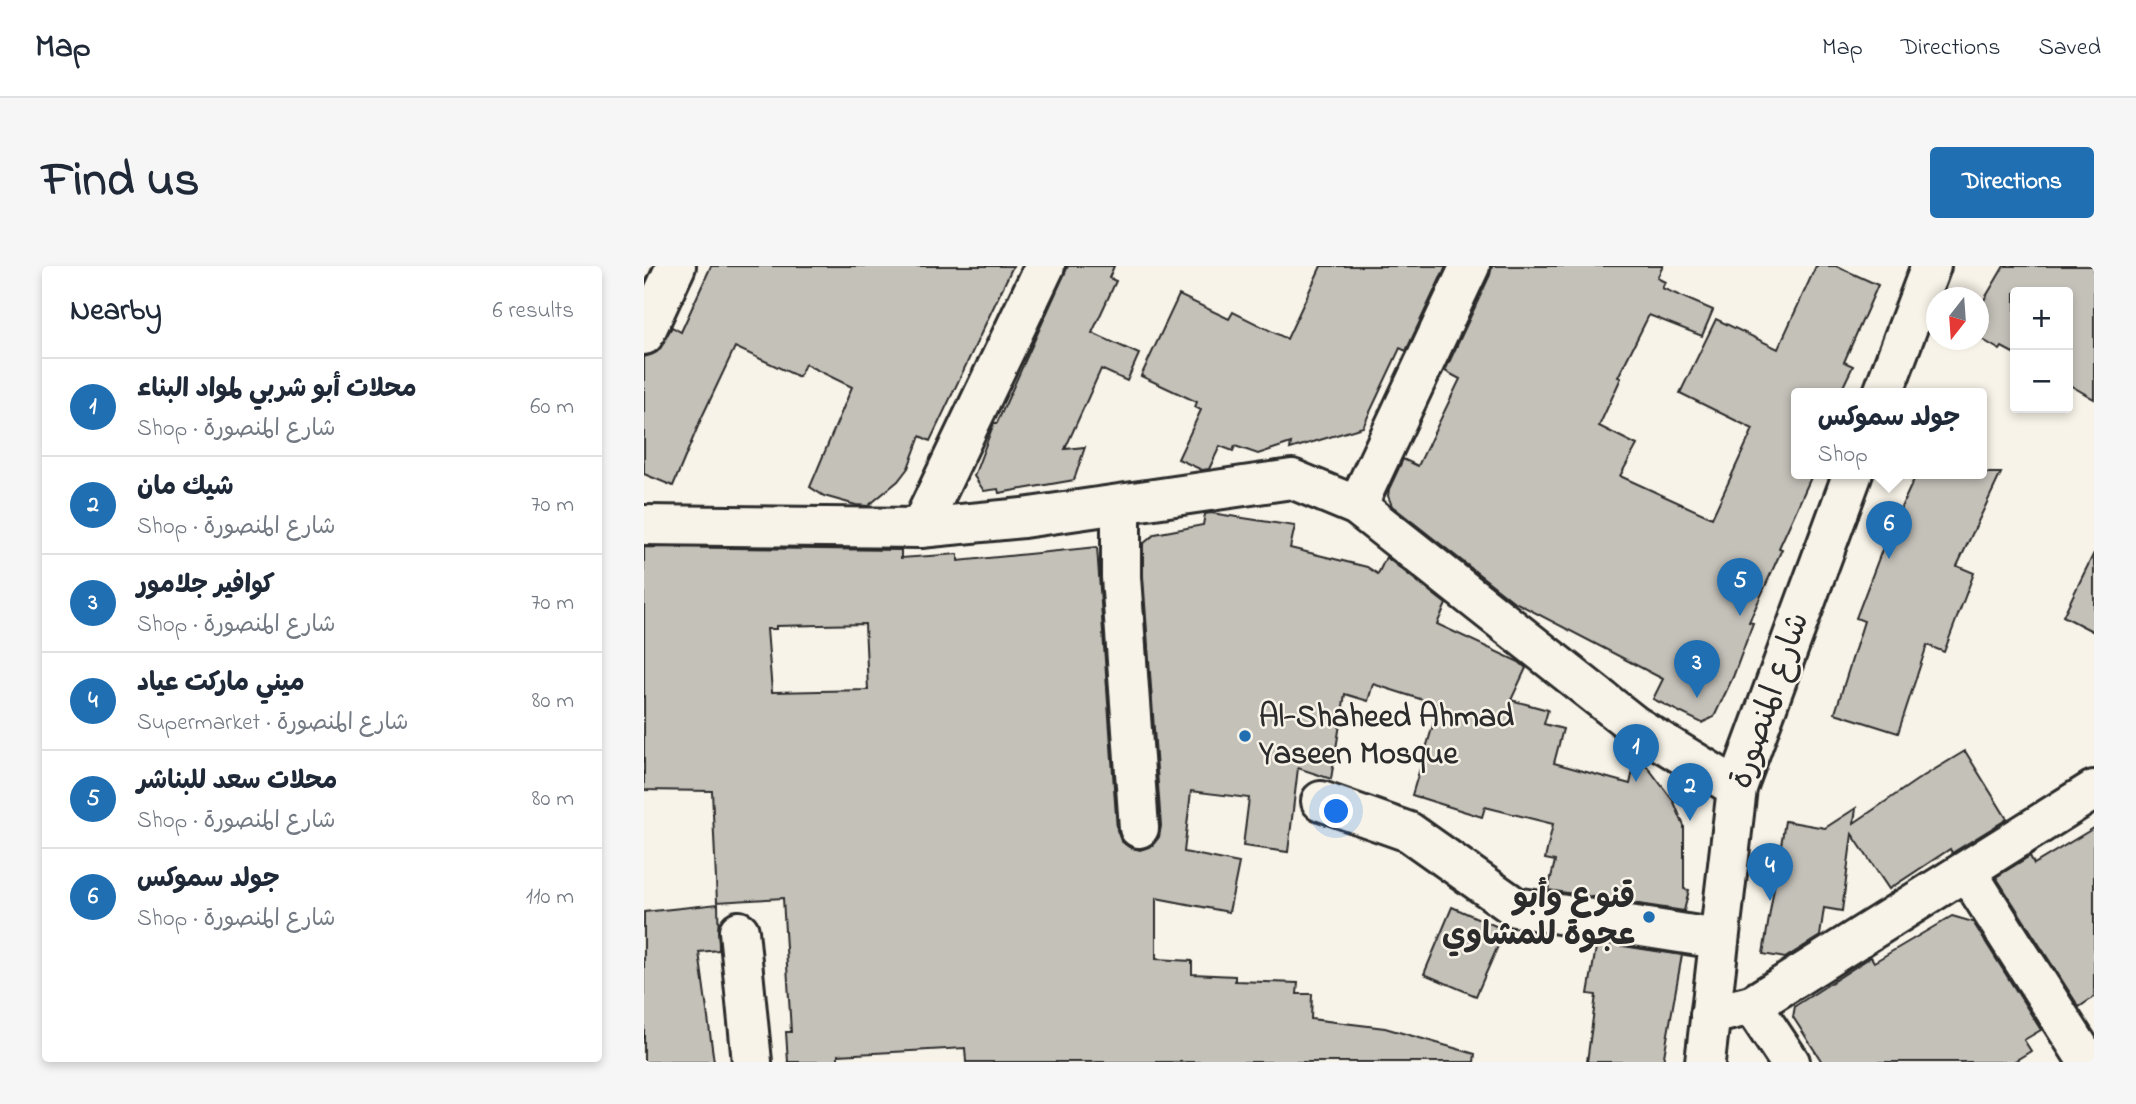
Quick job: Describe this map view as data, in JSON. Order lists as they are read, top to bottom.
{
  "streets": {
    "street": ["شارع المنصورة"]
  },
  "places": ["Al-Shaheed Ahmad Yaseen Mosque", "قنوع وأبو عجوة للمشاوي"],
  "north": "bottom",
  "page": {
    "header": "Map",
    "nav": ["Map", "Directions", "Saved"],
    "title": "Find us",
    "buttons": "Directions",
    "heading": ["Nearby", "6 results"],
    "map_buttons": ["+", "−"],
    "list": [
      {
        "mark": "1",
        "name": "محلات أبو شربي لمواد البناء",
        "note": "Shop · شارع المنصورة",
        "value": "60 m"
      },
      {
        "mark": "2",
        "name": "شيك مان",
        "note": "Shop · شارع المنصورة",
        "value": "70 m"
      },
      {
        "mark": "3",
        "name": "كوافير جلامور",
        "note": "Shop · شارع المنصورة",
        "value": "70 m"
      },
      {
        "mark": "4",
        "name": "ميني ماركت عياد",
        "note": "Supermarket · شارع المنصورة",
        "value": "80 m"
      },
      {
        "mark": "5",
        "name": "محلات سعد للبناشر",
        "note": "Shop · شارع المنصورة",
        "value": "80 m"
      },
      {
        "mark": "6",
        "name": "جولد سموكس",
        "note": "Shop · شارع المنصورة",
        "value": "110 m"
      }
    ],
    "popup": ["جولد سموكس", "Shop"],
    "pins": [
      "6",
      "5",
      "3",
      "1",
      "2",
      "4"
    ]
  }
}
